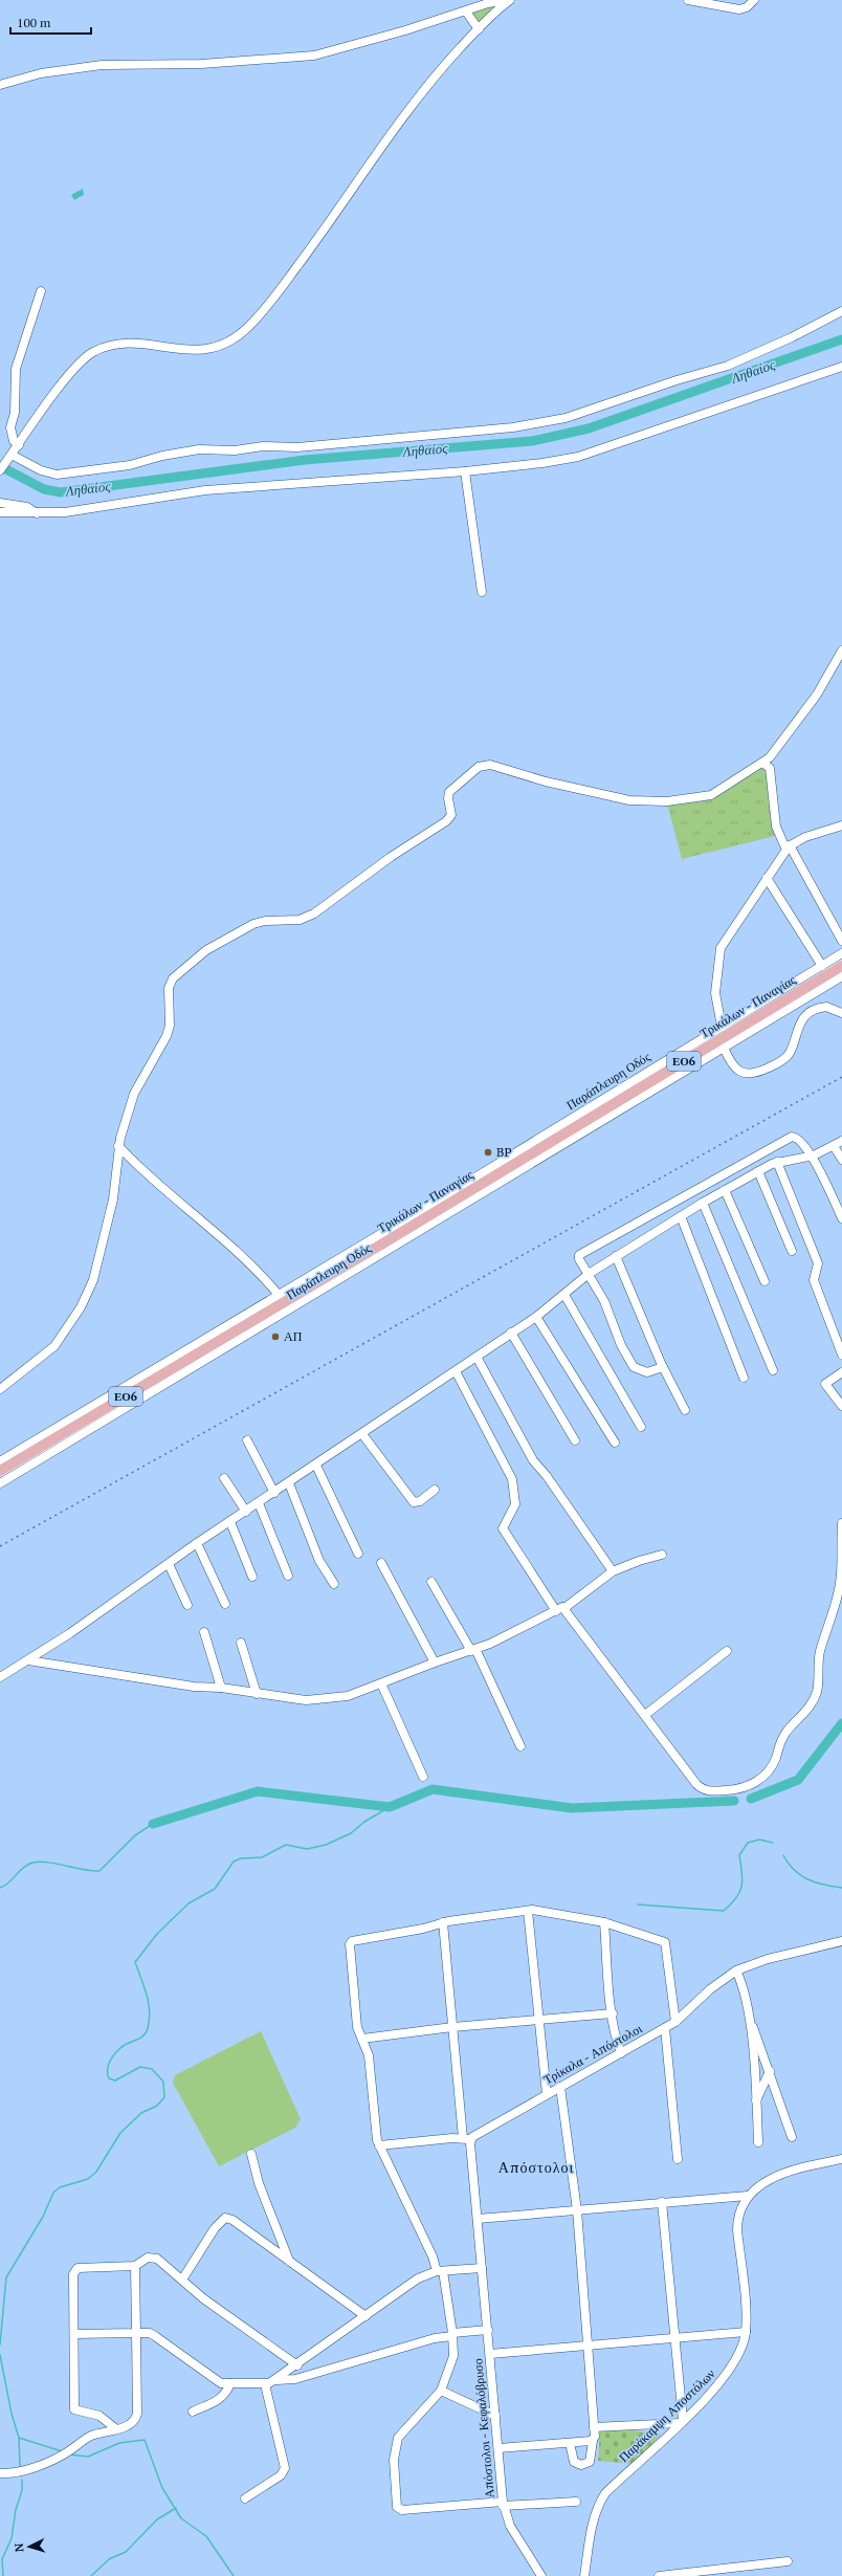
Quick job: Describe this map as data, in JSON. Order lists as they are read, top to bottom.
{
  "streets": {
    "main road": ["Τρικάλων - Παναγίας", "ΕΟ6"],
    "street": [
      "Παράπλευρη Οδός",
      "Τρίκαλα - Απόστολοι",
      "Παράκαμψη Αποστόλων",
      "Απόστολοι - Κεφαλόβρυσο"
    ]
  },
  "crossings": [
    ["Τρικάλων - Παναγίας", "Παράπλευρη Οδός"]
  ],
  "districts": ["Απόστολοι"],
  "water": ["Ληθαίος"],
  "places": ["BP", "ΑΠ"],
  "scale_bar": "100 m",
  "north": "left"
}
